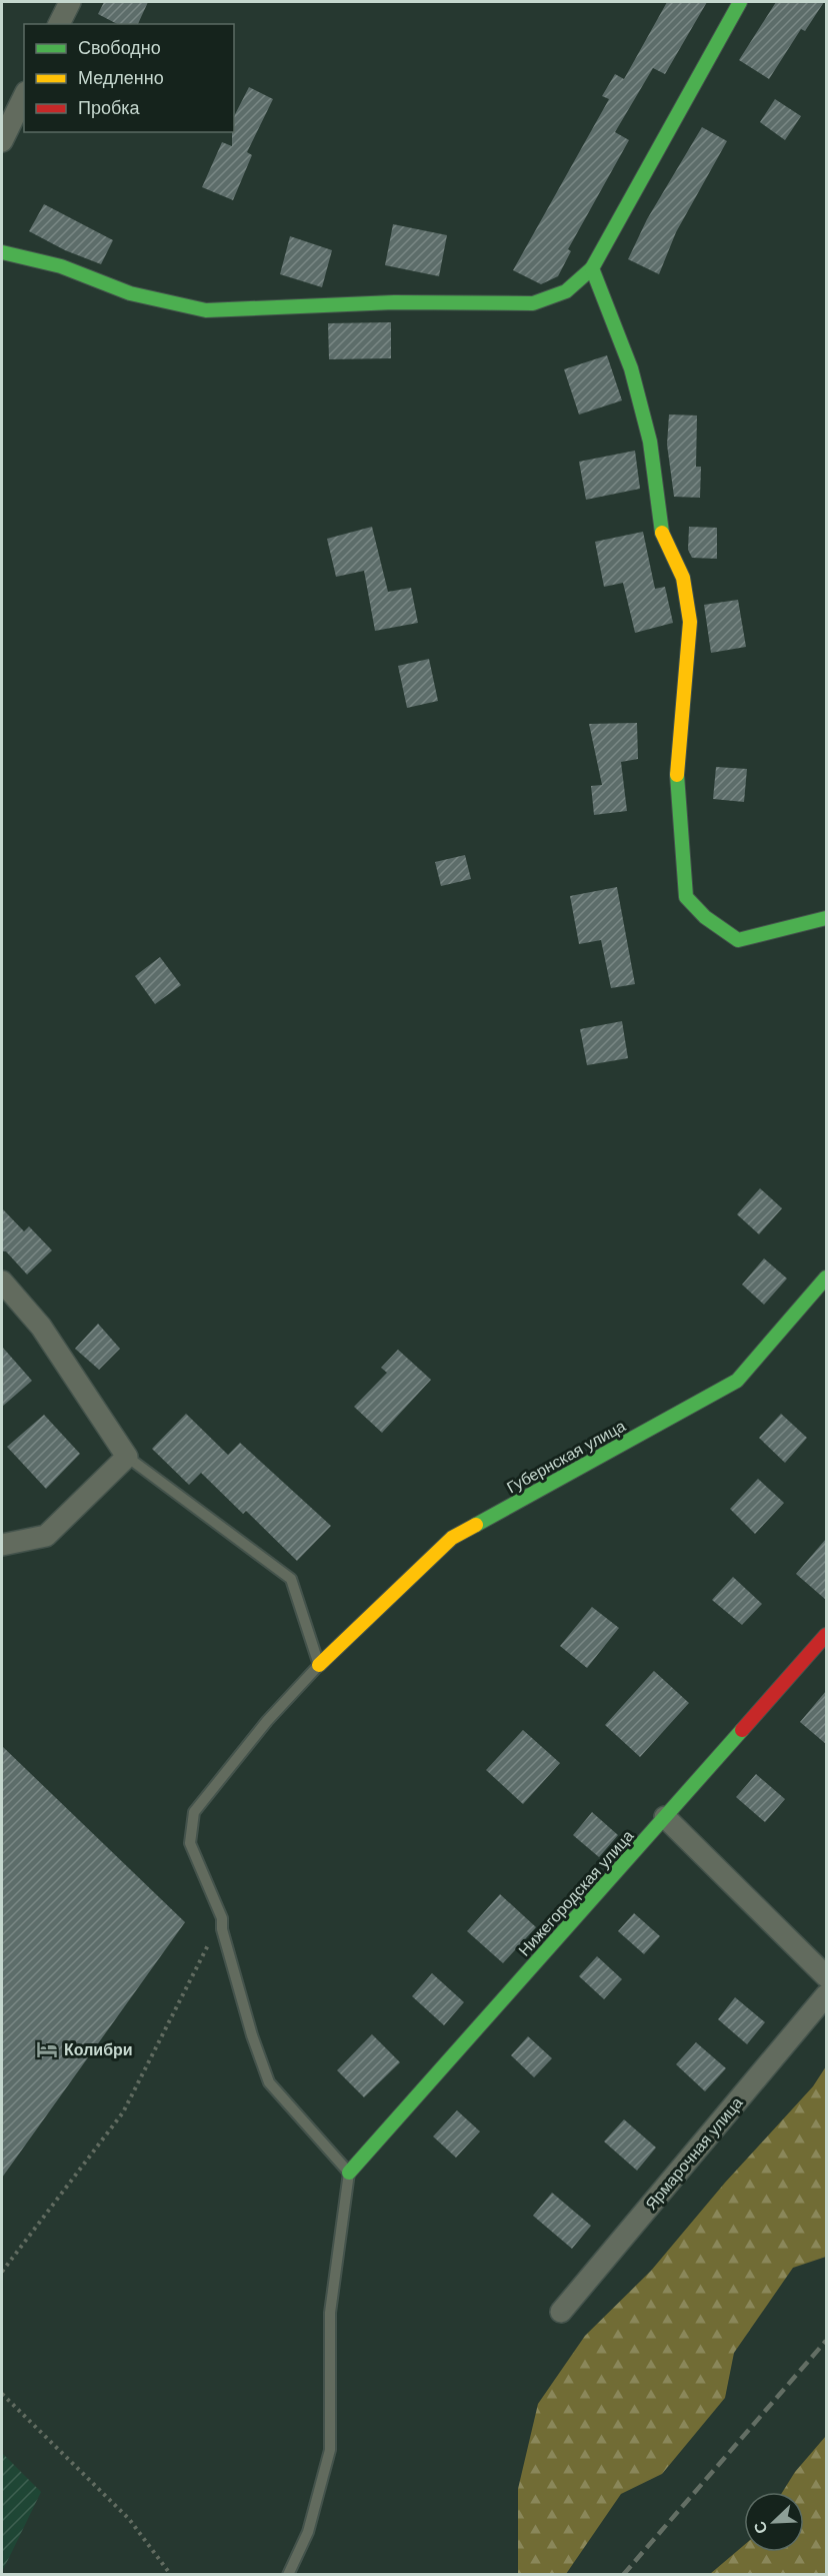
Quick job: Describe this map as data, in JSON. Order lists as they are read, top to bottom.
{
  "streets": {
    "street": ["Губернская улица", "Нижегородская улица", "Ярмарочная улица"]
  },
  "places": {
    "hotel": ["Колибри"]
  },
  "legend": ["Свободно", "Медленно", "Пробка"],
  "north": "bottom left"
}
